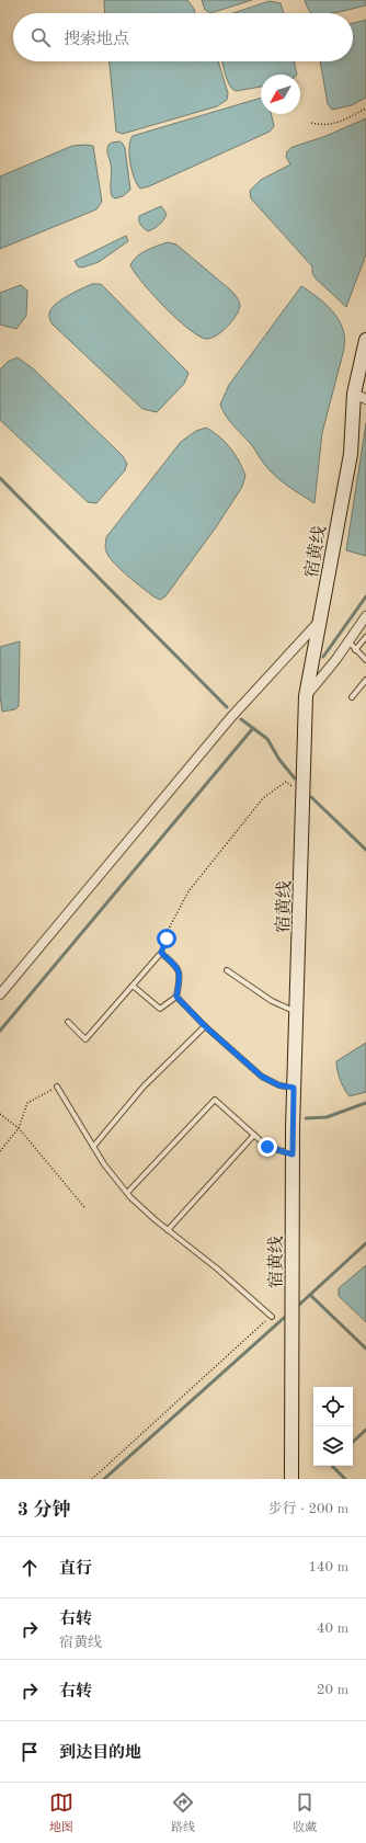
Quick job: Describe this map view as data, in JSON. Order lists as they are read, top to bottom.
{
  "streets": {
    "main road": ["宿黄线"]
  },
  "north": "bottom left",
  "page": {
    "search": "搜索地点",
    "heading": ["3 分钟", "步行 · 200 m"],
    "list": [
      ["直行", "140 m"],
      ["右转", "宿黄线", "40 m"],
      ["右转", "20 m"],
      "到达目的地"
    ],
    "nav": ["地图", "路线", "收藏"]
  }
}
